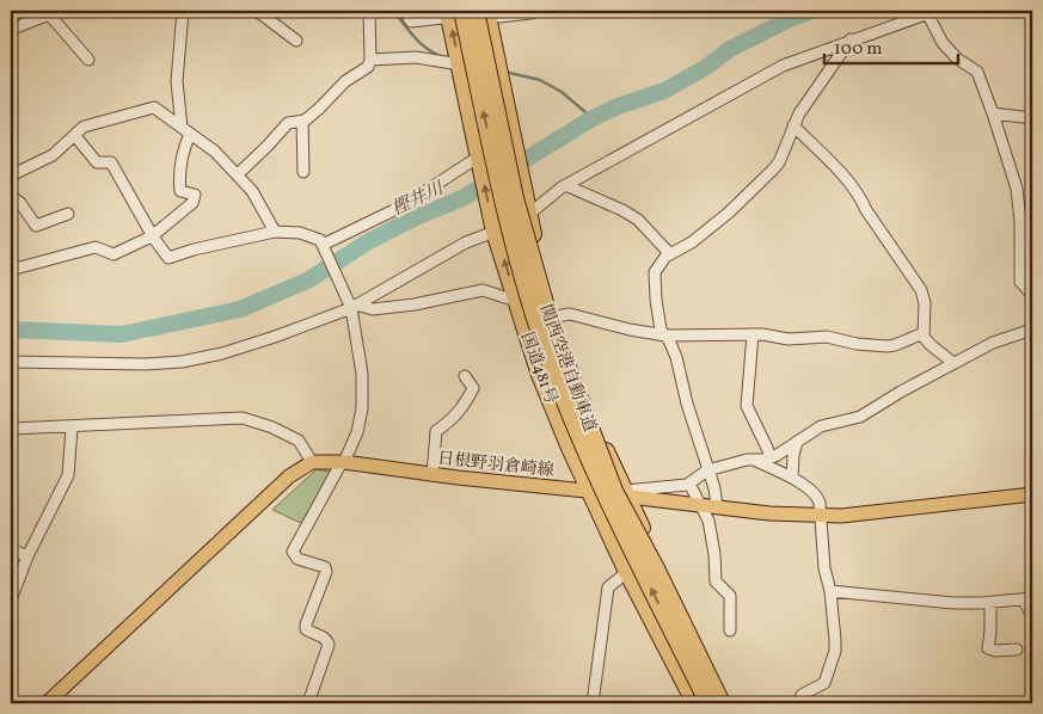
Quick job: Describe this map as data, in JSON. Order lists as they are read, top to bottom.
{
  "streets": {
    "highway": ["国道481号", "関西空港自動車道"],
    "main road": ["日根野羽倉崎線"]
  },
  "crossings": [
    ["国道481号", "日根野羽倉崎線"]
  ],
  "water": ["樫井川"],
  "scale_bar": "100 m"
}
